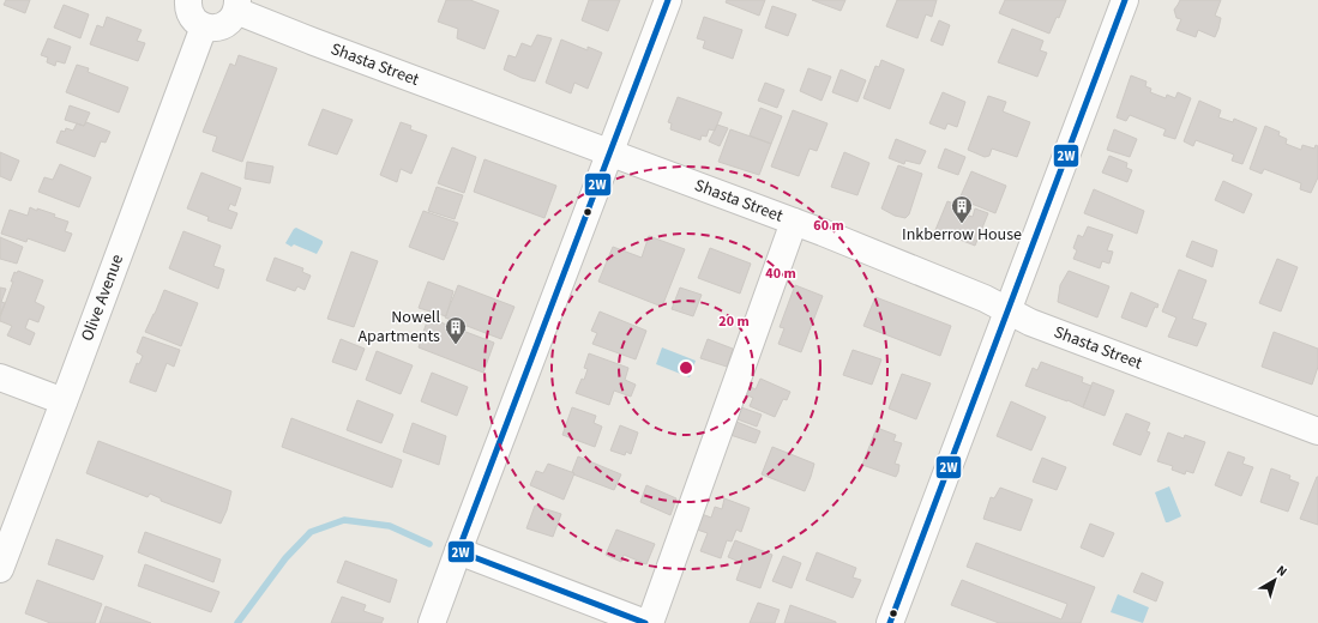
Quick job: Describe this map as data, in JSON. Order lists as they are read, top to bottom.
{
  "streets": {
    "street": ["Shasta Street", "Olive Avenue"]
  },
  "places": {
    "building": ["Inkberrow House", "Nowell Apartments"]
  },
  "lines": ["transit line 2W"],
  "north": "top right",
  "rings": ["60 m", "40 m", "20 m"]
}
